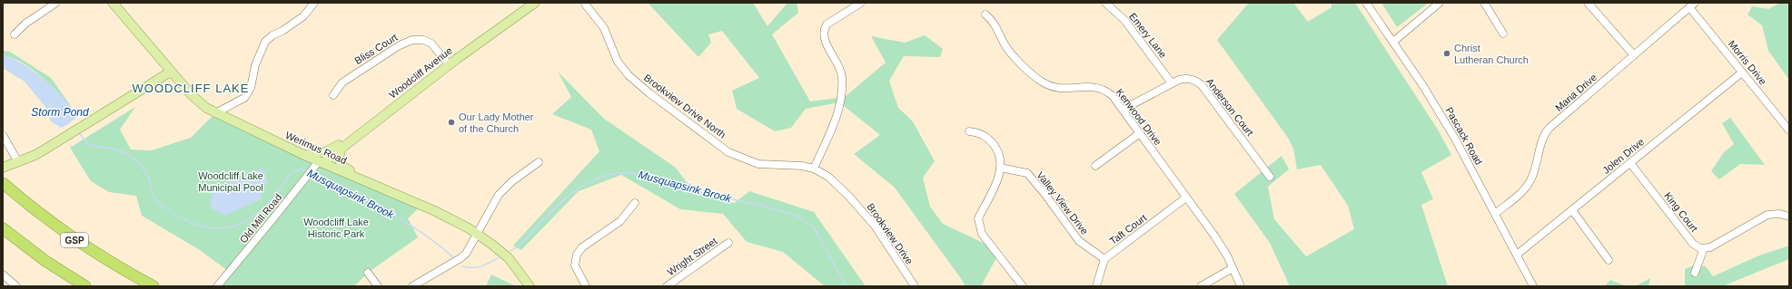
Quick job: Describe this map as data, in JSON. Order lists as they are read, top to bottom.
{
  "streets": {
    "highway": ["GSP"],
    "main road": ["Woodcliff Avenue", "Werimus Road"],
    "street": [
      "Emery Lane",
      "Bliss Court",
      "Morris Drive",
      "Maria Drive",
      "Brookview Drive North",
      "Anderson Court",
      "Kenwood Drive",
      "Pascack Road",
      "Jolen Drive",
      "Valley View Drive",
      "King Court",
      "Old Mill Road",
      "Taft Court",
      "Brookview Drive",
      "Wright Street"
    ]
  },
  "crossings": [
    ["Emery Lane", "Anderson Court"],
    ["Bliss Court", "Woodcliff Avenue"],
    ["Morris Drive", "Maria Drive"],
    ["Morris Drive", "Jolen Drive"],
    ["Woodcliff Avenue", "Werimus Road"],
    ["Woodcliff Avenue", "Old Mill Road"],
    ["Maria Drive", "Pascack Road"],
    ["Brookview Drive North", "Brookview Drive"],
    ["Anderson Court", "Kenwood Drive"],
    ["Kenwood Drive", "Taft Court"],
    ["Pascack Road", "Jolen Drive"],
    ["Werimus Road", "Old Mill Road"],
    ["Jolen Drive", "King Court"],
    ["Valley View Drive", "Taft Court"]
  ],
  "districts": ["WOODCLIFF LAKE"],
  "water": ["Storm Pond", "Musquapsink Brook"],
  "parks": ["Woodcliff Lake Municipal Pool", "Woodcliff Lake Historic Park"],
  "places": ["Christ Lutheran Church", "Our Lady Mother of the Church"]
}
